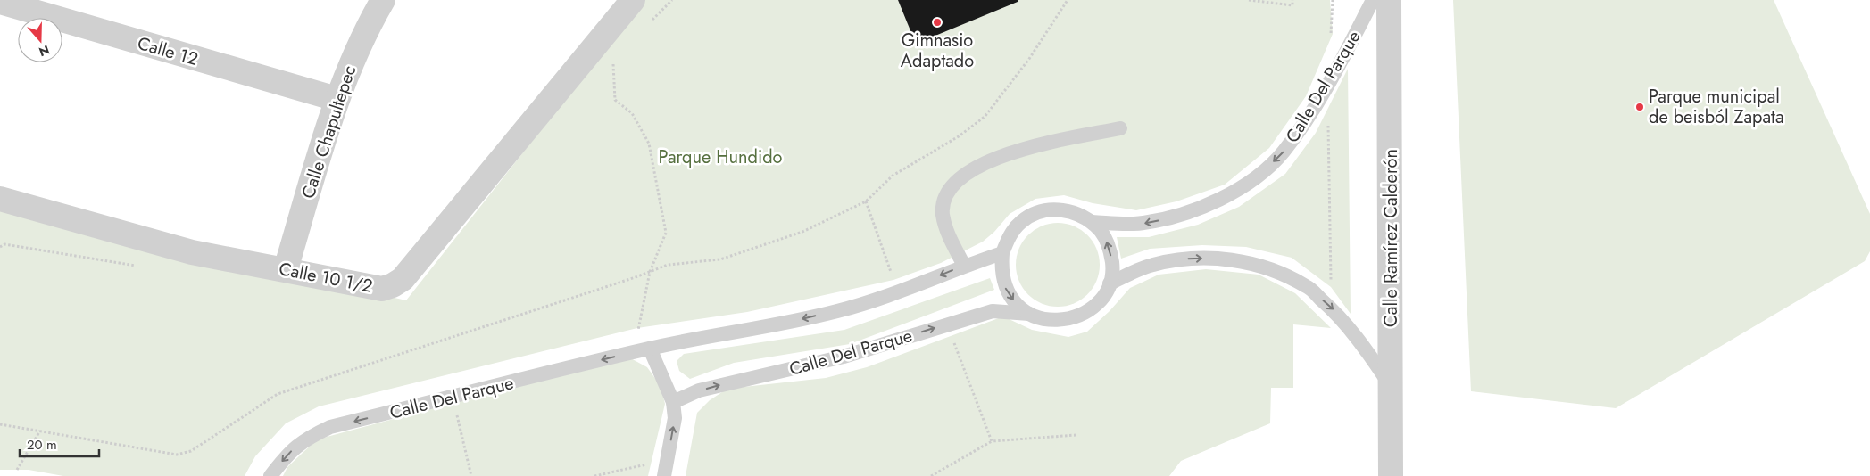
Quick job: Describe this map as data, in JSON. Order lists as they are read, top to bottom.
{
  "streets": {
    "street": [
      "Calle 12",
      "Calle Chapultepec",
      "Calle Ramírez Calderón",
      "Calle 10 1/2"
    ],
    "lane": ["Calle Del Parque"]
  },
  "crossings": [
    ["Calle 12", "Calle Chapultepec"],
    ["Calle Chapultepec", "Calle 10 1/2"]
  ],
  "parks": ["Parque Hundido"],
  "places": ["Gimnasio Adaptado", "Parque municipal de beisból Zapata"],
  "scale_bar": "20 m",
  "north": "bottom"
}
